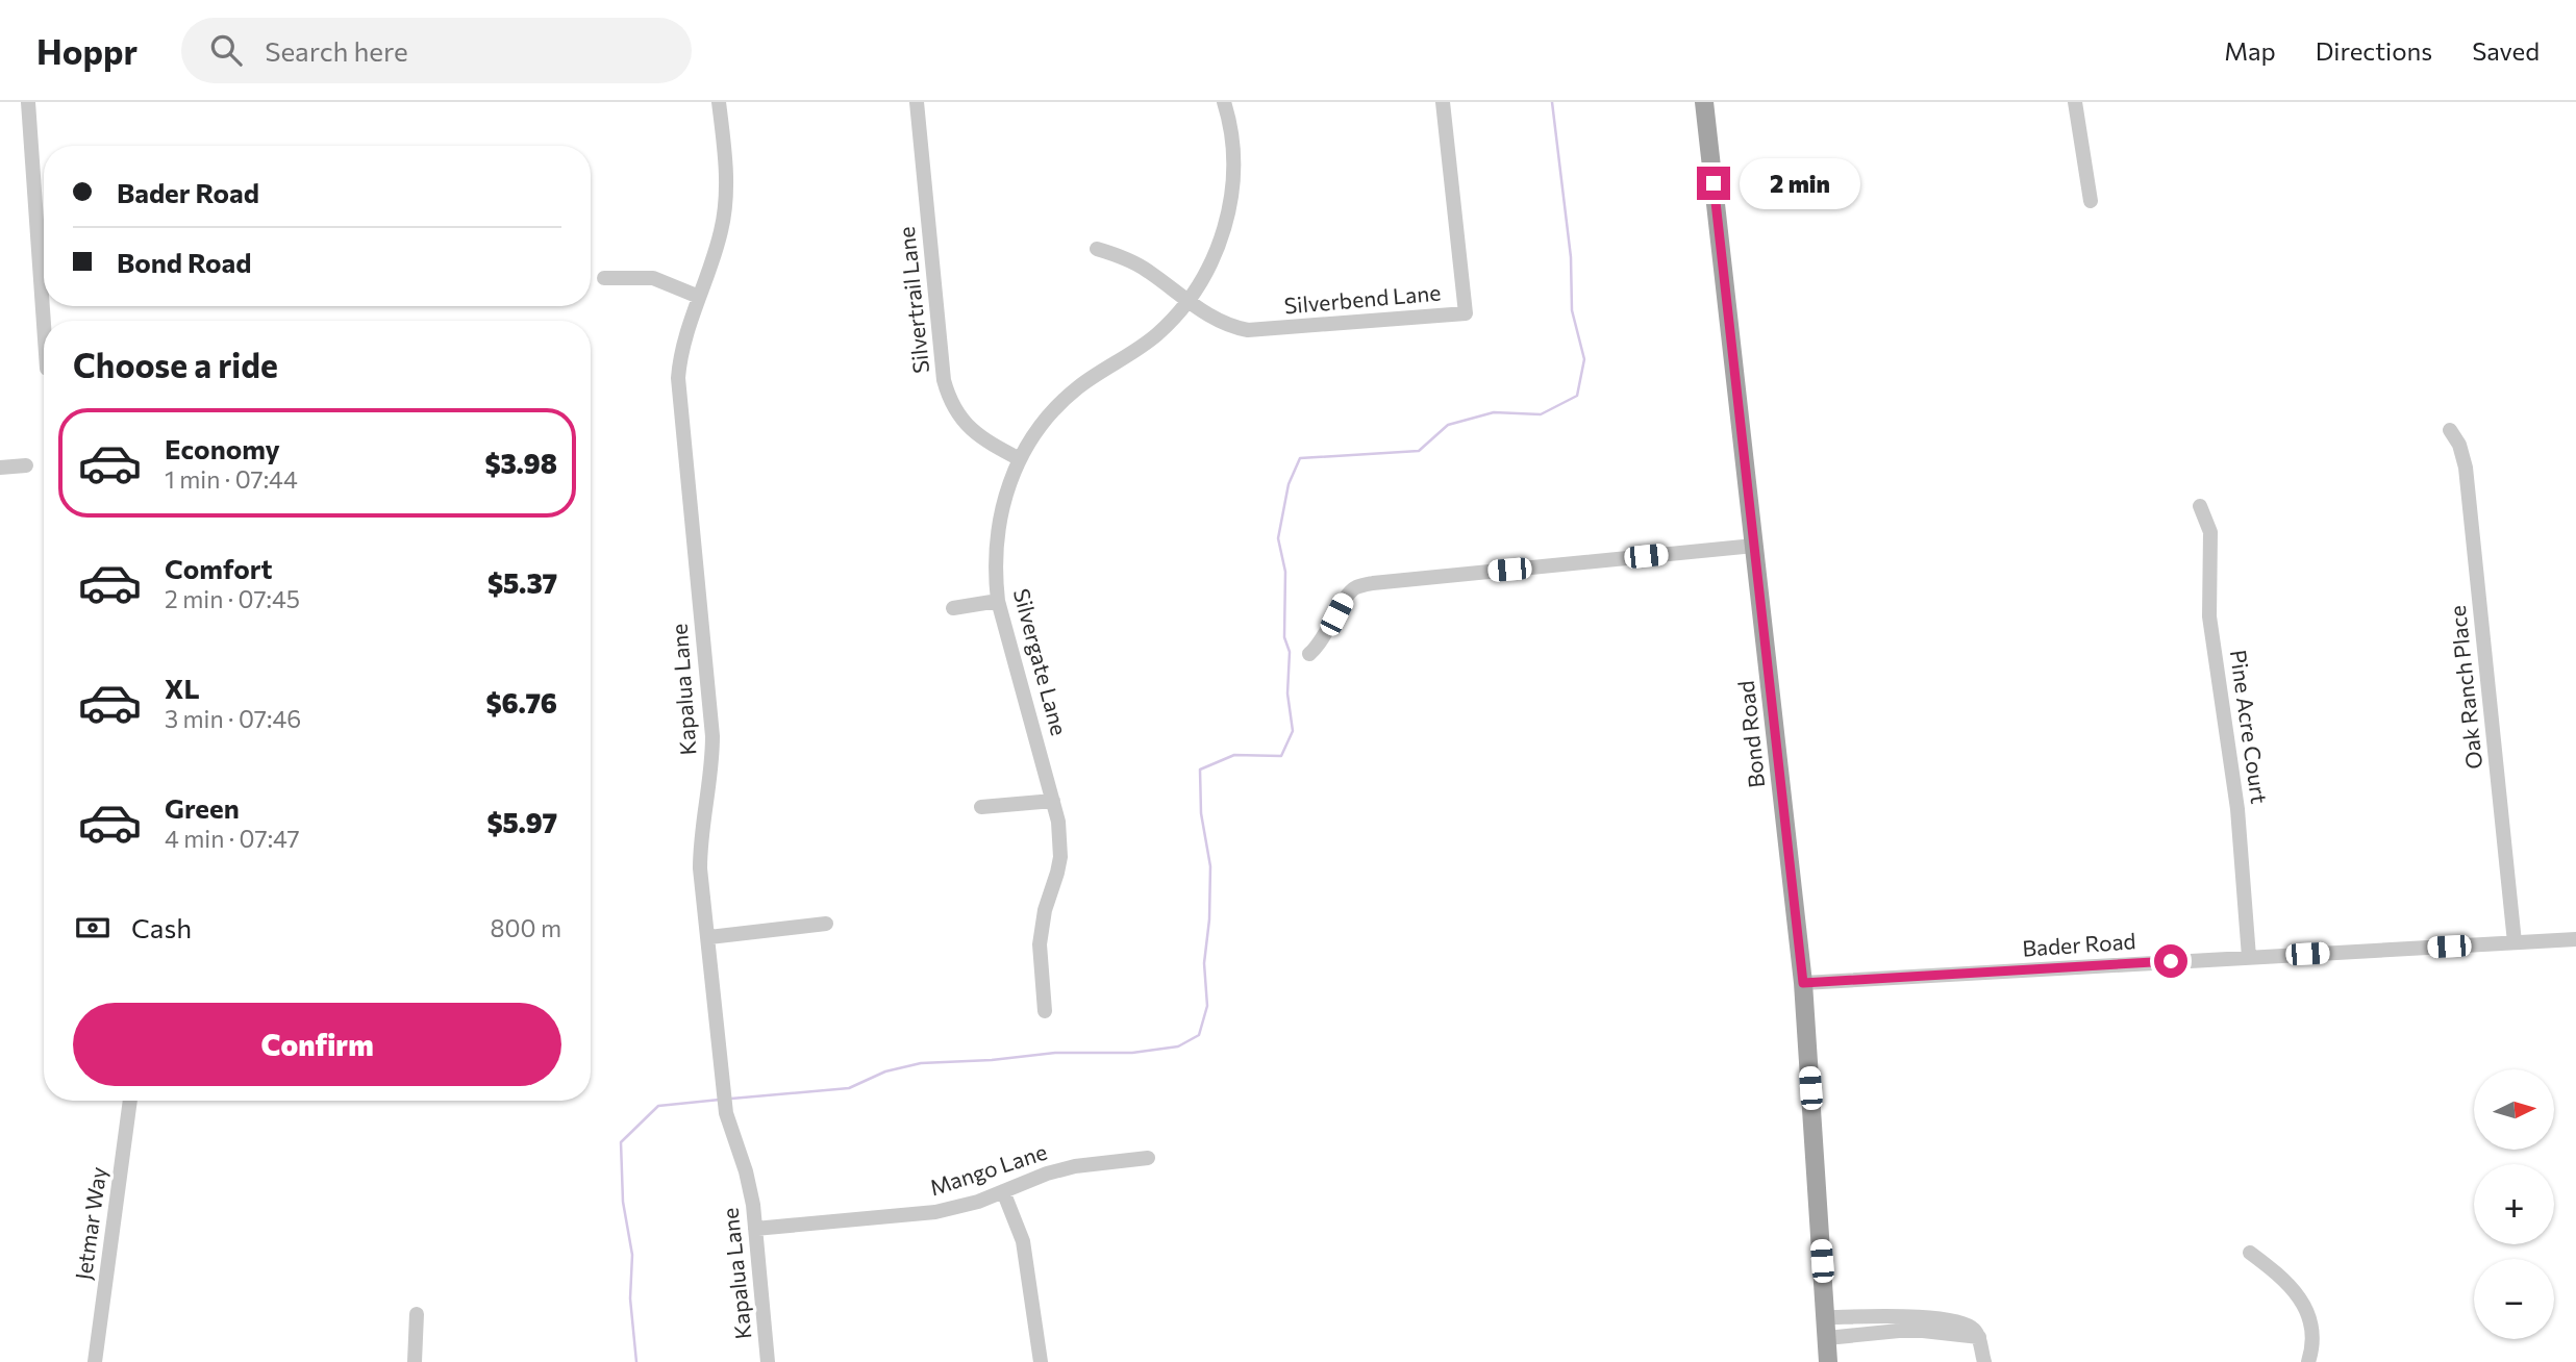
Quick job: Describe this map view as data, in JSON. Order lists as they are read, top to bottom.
{
  "streets": {
    "main road": ["Bond Road"],
    "street": [
      "Silvertrail Lane",
      "Silverbend Lane",
      "Silvergate Lane",
      "Oak Ranch Place",
      "Kapalua Lane",
      "Pine Acre Court",
      "Bader Road",
      "Mango Lane",
      "Jetmar Way"
    ]
  },
  "crossings": [
    ["Silvertrail Lane", "Silvergate Lane"],
    ["Silverbend Lane", "Silvergate Lane"],
    ["Oak Ranch Place", "Bader Road"],
    ["Kapalua Lane", "Mango Lane"],
    ["Pine Acre Court", "Bader Road"],
    ["Bond Road", "Bader Road"]
  ],
  "north": "right",
  "page": {
    "header": "Hoppr",
    "search": "Search here",
    "nav": ["Map", "Directions", "Saved"],
    "banner": ["Bader Road", "Bond Road"],
    "bubble": "2 min",
    "heading": "Choose a ride",
    "list": [
      {
        "name": "Economy",
        "note": "1 min · 07:44",
        "value": "$3.98"
      },
      {
        "name": "Comfort",
        "note": "2 min · 07:45",
        "value": "$5.37"
      },
      {
        "name": "XL",
        "note": "3 min · 07:46",
        "value": "$6.76"
      },
      {
        "name": "Green",
        "note": "4 min · 07:47",
        "value": "$5.97"
      }
    ],
    "pay": ["Cash", "800 m"],
    "buttons": "Confirm",
    "map_buttons": ["+", "−"]
  }
}
